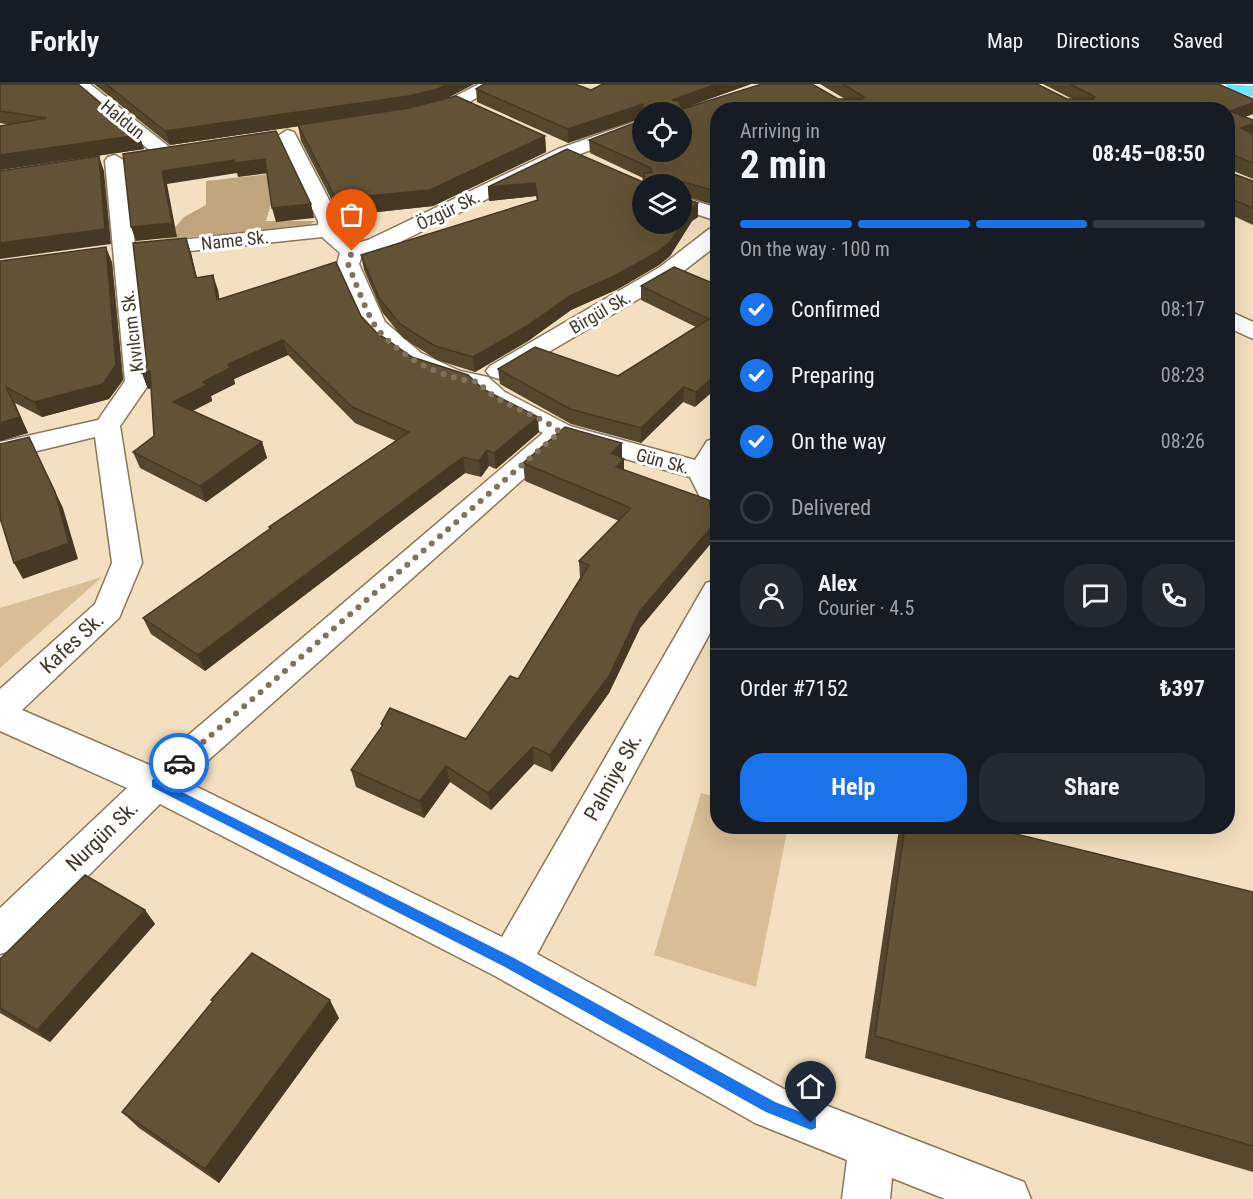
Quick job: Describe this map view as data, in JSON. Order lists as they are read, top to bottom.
{
  "streets": {
    "street": [
      "Haldun",
      "Özgür Sk.",
      "Name Sk.",
      "Birgül Sk.",
      "Kıvılcım Sk.",
      "Gün Sk.",
      "Kafes Sk.",
      "Palmiye Sk.",
      "Nurgün Sk."
    ]
  },
  "crossings": [
    ["Haldun", "Kıvılcım Sk."],
    ["Özgür Sk.", "Gün Sk."],
    ["Name Sk.", "Kıvılcım Sk."],
    ["Birgül Sk.", "Gün Sk."],
    ["Kıvılcım Sk.", "Kafes Sk."],
    ["Gün Sk.", "Nurgün Sk."]
  ],
  "page": {
    "header": "Forkly",
    "nav": ["Map", "Directions", "Saved"],
    "heading": ["2 min", "Arriving in", "08:45–08:50"],
    "panel": [
      "Alex",
      "Courier · 4.5",
      "Order #7152",
      "₺397"
    ],
    "bar": "On the way · 100 m",
    "list": [
      ["Confirmed", "08:17"],
      ["Preparing", "08:23"],
      ["On the way", "08:26"],
      "Delivered"
    ],
    "buttons": ["Help", "Share"]
  }
}
